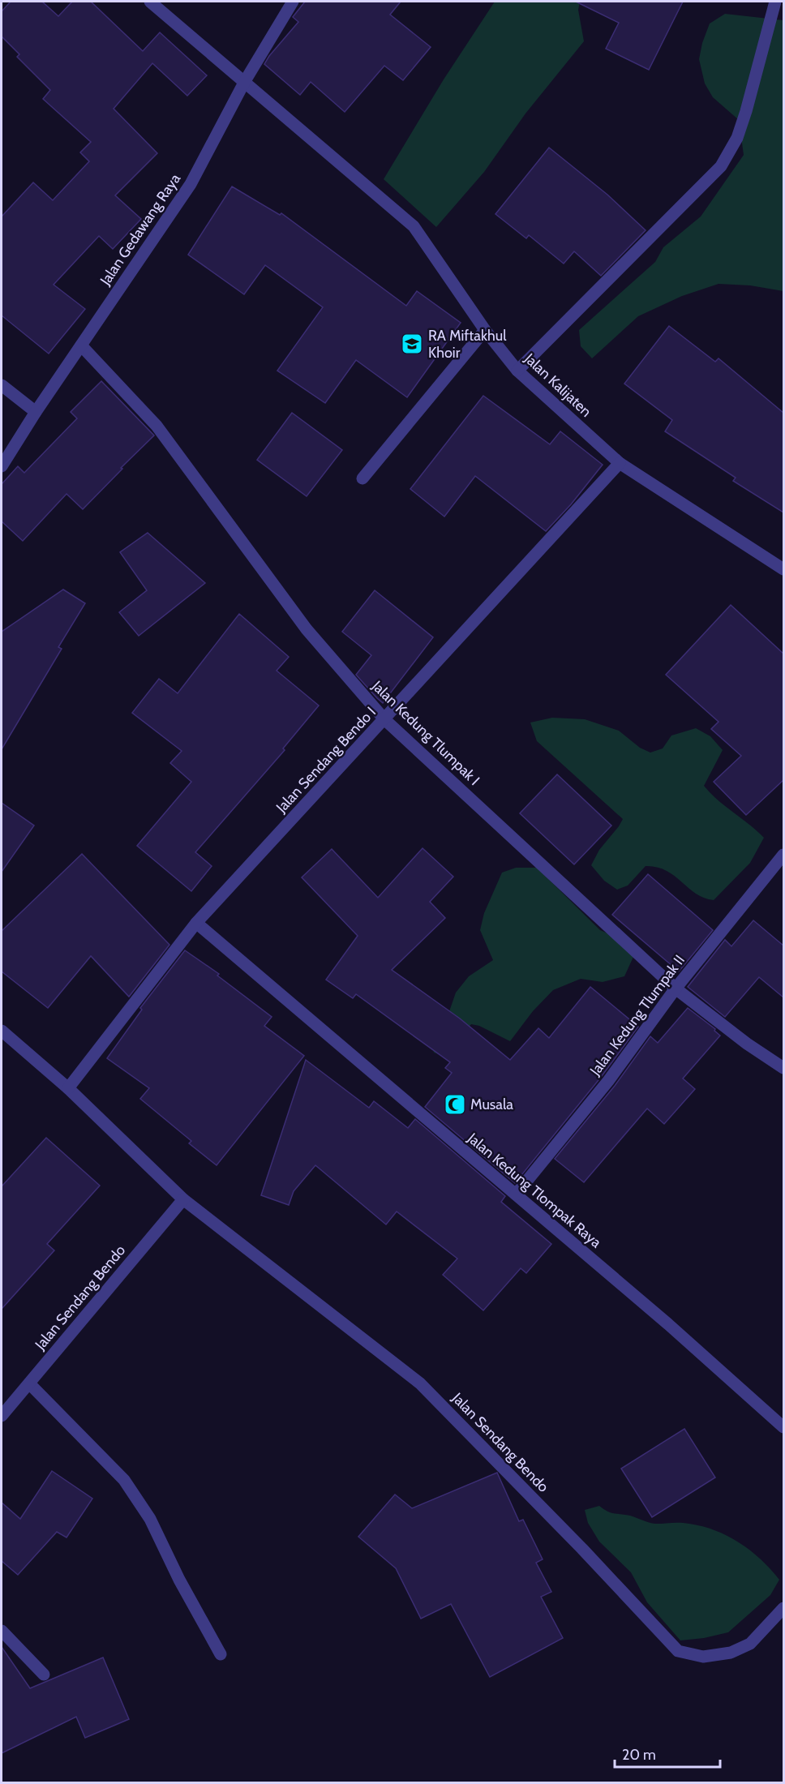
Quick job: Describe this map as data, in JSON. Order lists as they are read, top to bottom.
{
  "streets": {
    "street": [
      "Jalan Gedawang Raya",
      "Jalan Kalijaten",
      "Jalan Kedung Tlumpak I",
      "Jalan Sendang Bendo I",
      "Jalan Kedung Tlumpak II",
      "Jalan Kedung Tlompak Raya",
      "Jalan Sendang Bendo"
    ]
  },
  "crossings": [
    ["Jalan Gedawang Raya", "Jalan Kalijaten"],
    ["Jalan Gedawang Raya", "Jalan Kedung Tlumpak I"],
    ["Jalan Kalijaten", "Jalan Sendang Bendo I"],
    ["Jalan Kedung Tlumpak I", "Jalan Sendang Bendo I"],
    ["Jalan Kedung Tlumpak I", "Jalan Kedung Tlumpak II"],
    ["Jalan Sendang Bendo I", "Jalan Kedung Tlompak Raya"],
    ["Jalan Sendang Bendo I", "Jalan Sendang Bendo"],
    ["Jalan Kedung Tlumpak II", "Jalan Kedung Tlompak Raya"]
  ],
  "places": {
    "school or university": ["RA Miftakhul Khoir"],
    "mosque": ["Musala"]
  },
  "scale_bar": "20 m"
}
